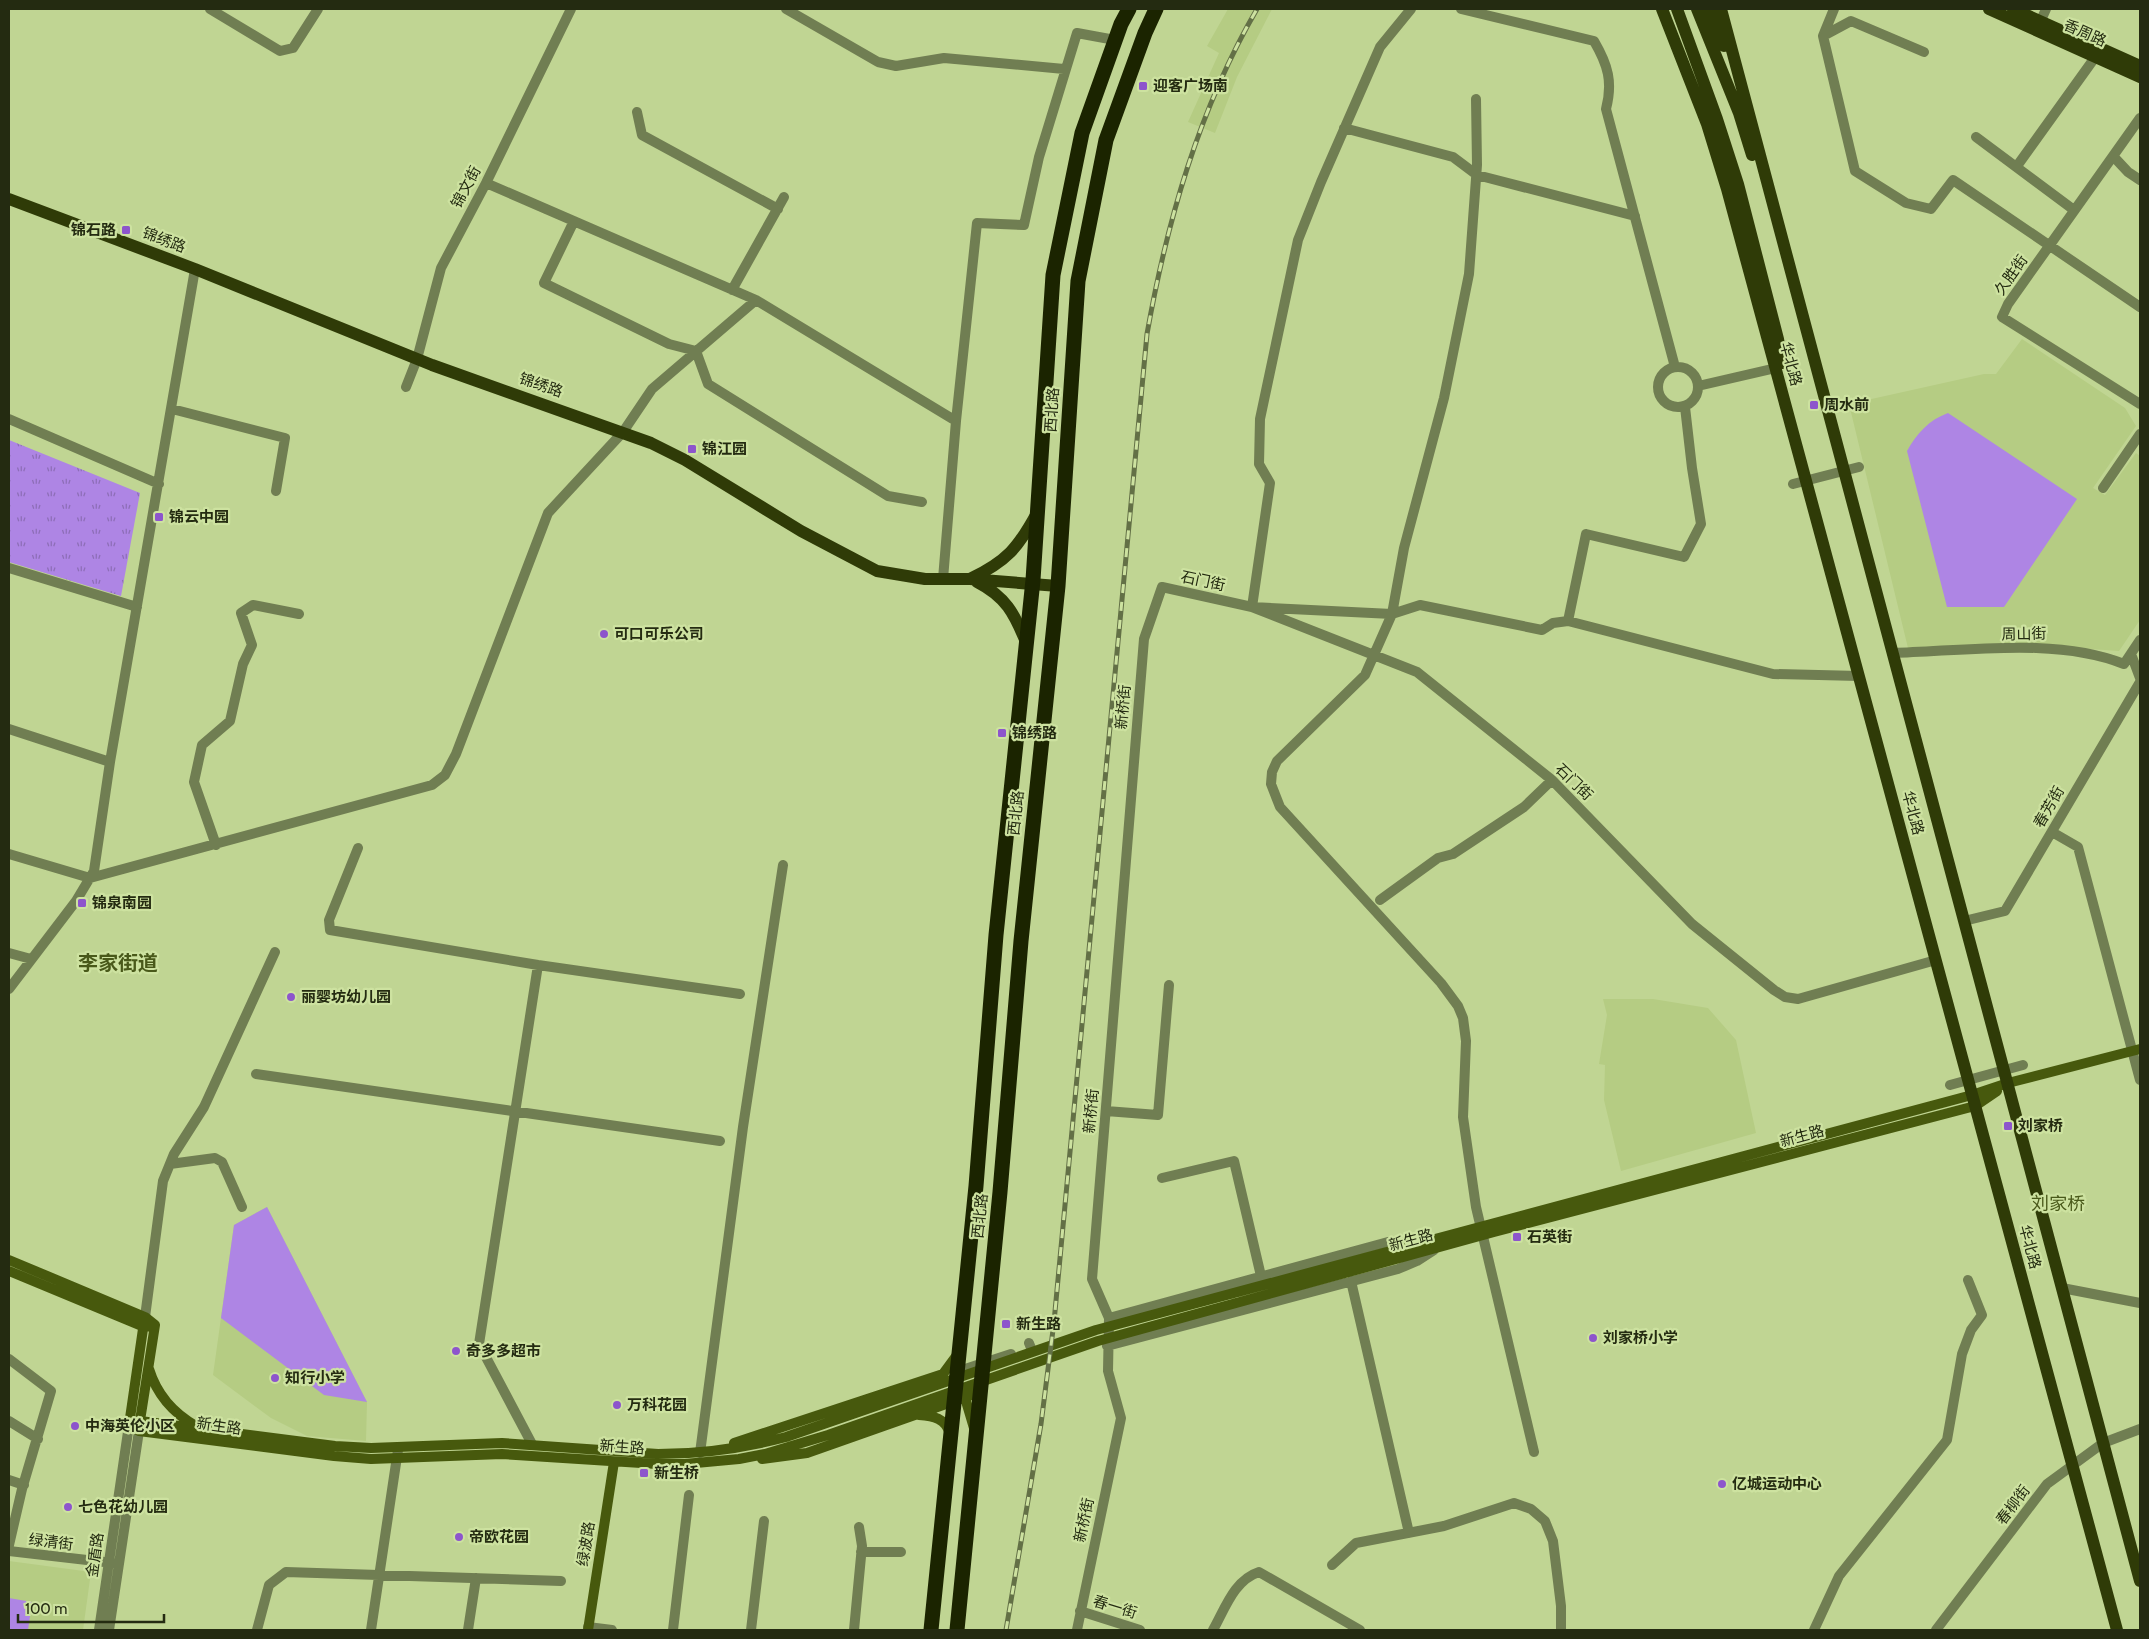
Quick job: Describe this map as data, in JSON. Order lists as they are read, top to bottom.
{
  "streets": {
    "highway": ["西北路"],
    "main road": [
      "香周路",
      "锦绣路",
      "华北路",
      "新生路",
      "绿波路"
    ],
    "street": [
      "锦文街",
      "久胜街",
      "石门街",
      "周山街",
      "新桥街",
      "春芳街",
      "春柳街",
      "绿清街",
      "金盾路",
      "春一街"
    ]
  },
  "crossings": [
    ["锦文街", "锦绣路"],
    ["锦绣路", "西北路"],
    ["华北路", "石门街"],
    ["华北路", "周山街"],
    ["华北路", "春芳街"],
    ["华北路", "新生路"],
    ["华北路", "春柳街"],
    ["石门街", "新桥街"],
    ["周山街", "春芳街"],
    ["新桥街", "春一街"],
    ["新生路", "绿波路"],
    ["新生路", "金盾路"],
    ["绿清街", "金盾路"]
  ],
  "districts": ["李家街道", "刘家桥"],
  "places": {
    "transit": [
      "迎客广场南",
      "锦石路",
      "周水前",
      "锦江园",
      "锦云中园",
      "锦绣路",
      "锦泉南园",
      "刘家桥",
      "石英街",
      "新生路",
      "新生桥"
    ],
    "other": [
      "可口可乐公司",
      "丽婴坊幼儿园",
      "刘家桥小学",
      "奇多多超市",
      "知行小学",
      "万科花园",
      "中海英伦小区",
      "亿城运动中心",
      "七色花幼儿园",
      "帝欧花园"
    ]
  },
  "scale_bar": "100 m"
}
